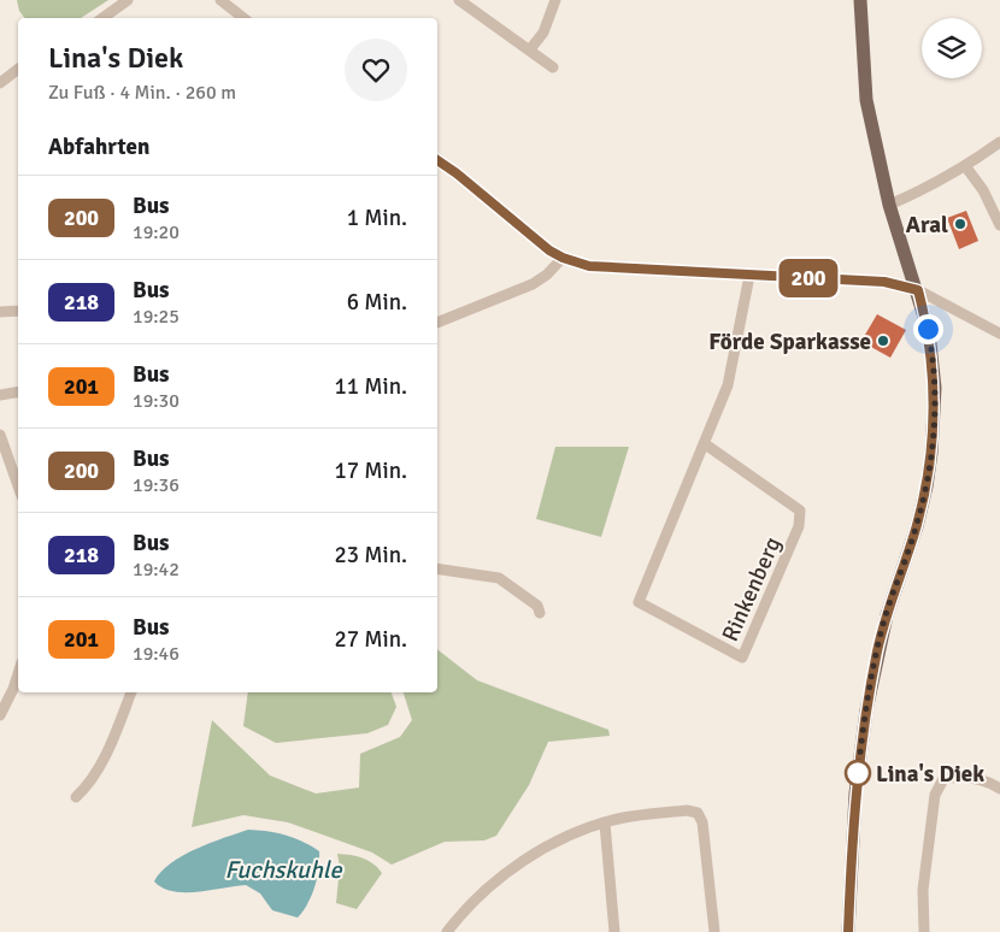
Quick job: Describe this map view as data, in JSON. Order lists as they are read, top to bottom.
{
  "streets": {
    "street": ["Rinkenberg"]
  },
  "water": ["Fuchskuhle"],
  "places": ["Aral", "Förde Sparkasse", "Lina's Diek"],
  "lines": ["bus line 200"],
  "page": {
    "on_map": "200",
    "heading": [
      ["Lina's Diek", "Zu Fuß · 4 Min. · 260 m"],
      "Abfahrten"
    ],
    "list": [
      {
        "mark": "200",
        "name": "Bus",
        "note": "19:20",
        "value": "1 Min."
      },
      {
        "mark": "218",
        "name": "Bus",
        "note": "19:25",
        "value": "6 Min."
      },
      {
        "mark": "201",
        "name": "Bus",
        "note": "19:30",
        "value": "11 Min."
      },
      {
        "mark": "200",
        "name": "Bus",
        "note": "19:36",
        "value": "17 Min."
      },
      {
        "mark": "218",
        "name": "Bus",
        "note": "19:42",
        "value": "23 Min."
      },
      {
        "mark": "201",
        "name": "Bus",
        "note": "19:46",
        "value": "27 Min."
      }
    ]
  }
}
